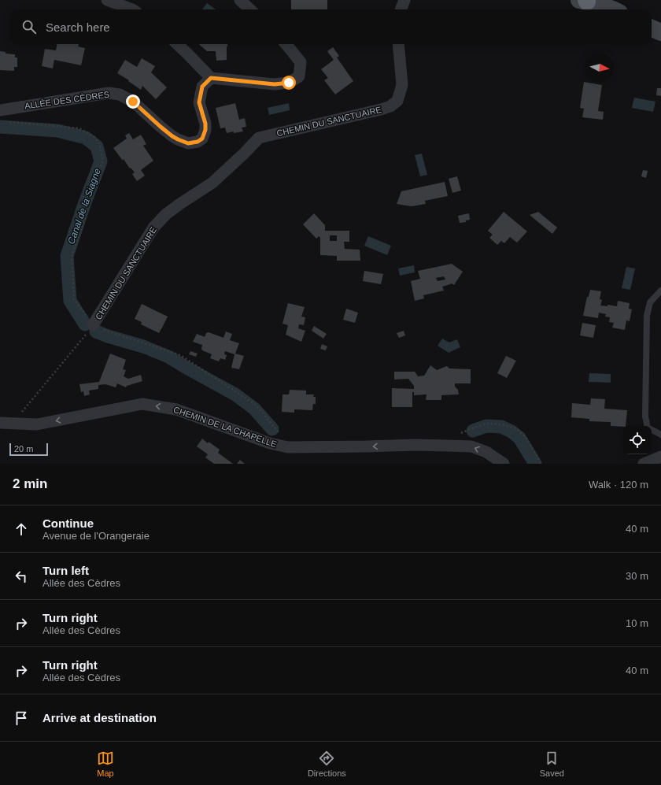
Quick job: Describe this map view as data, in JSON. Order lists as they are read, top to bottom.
{
  "streets": {
    "street": ["ALLÉE DES CÈDRES", "CHEMIN DU SANCTUAIRE", "CHEMIN DE LA CHAPELLE"]
  },
  "crossings": [
    ["CHEMIN DU SANCTUAIRE", "CHEMIN DE LA CHAPELLE"]
  ],
  "one_way": ["CHEMIN DE LA CHAPELLE"],
  "water": ["Canal de la Siagne"],
  "scale_bar": "20 m",
  "north": "right",
  "page": {
    "search": "Search here",
    "scale": "20 m",
    "heading": ["2 min", "Walk · 120 m"],
    "list": [
      ["Continue", "Avenue de l'Orangeraie", "40 m"],
      ["Turn left", "Allée des Cèdres", "30 m"],
      ["Turn right", "Allée des Cèdres", "10 m"],
      ["Turn right", "Allée des Cèdres", "40 m"],
      "Arrive at destination"
    ],
    "nav": ["Map", "Directions", "Saved"]
  }
}
